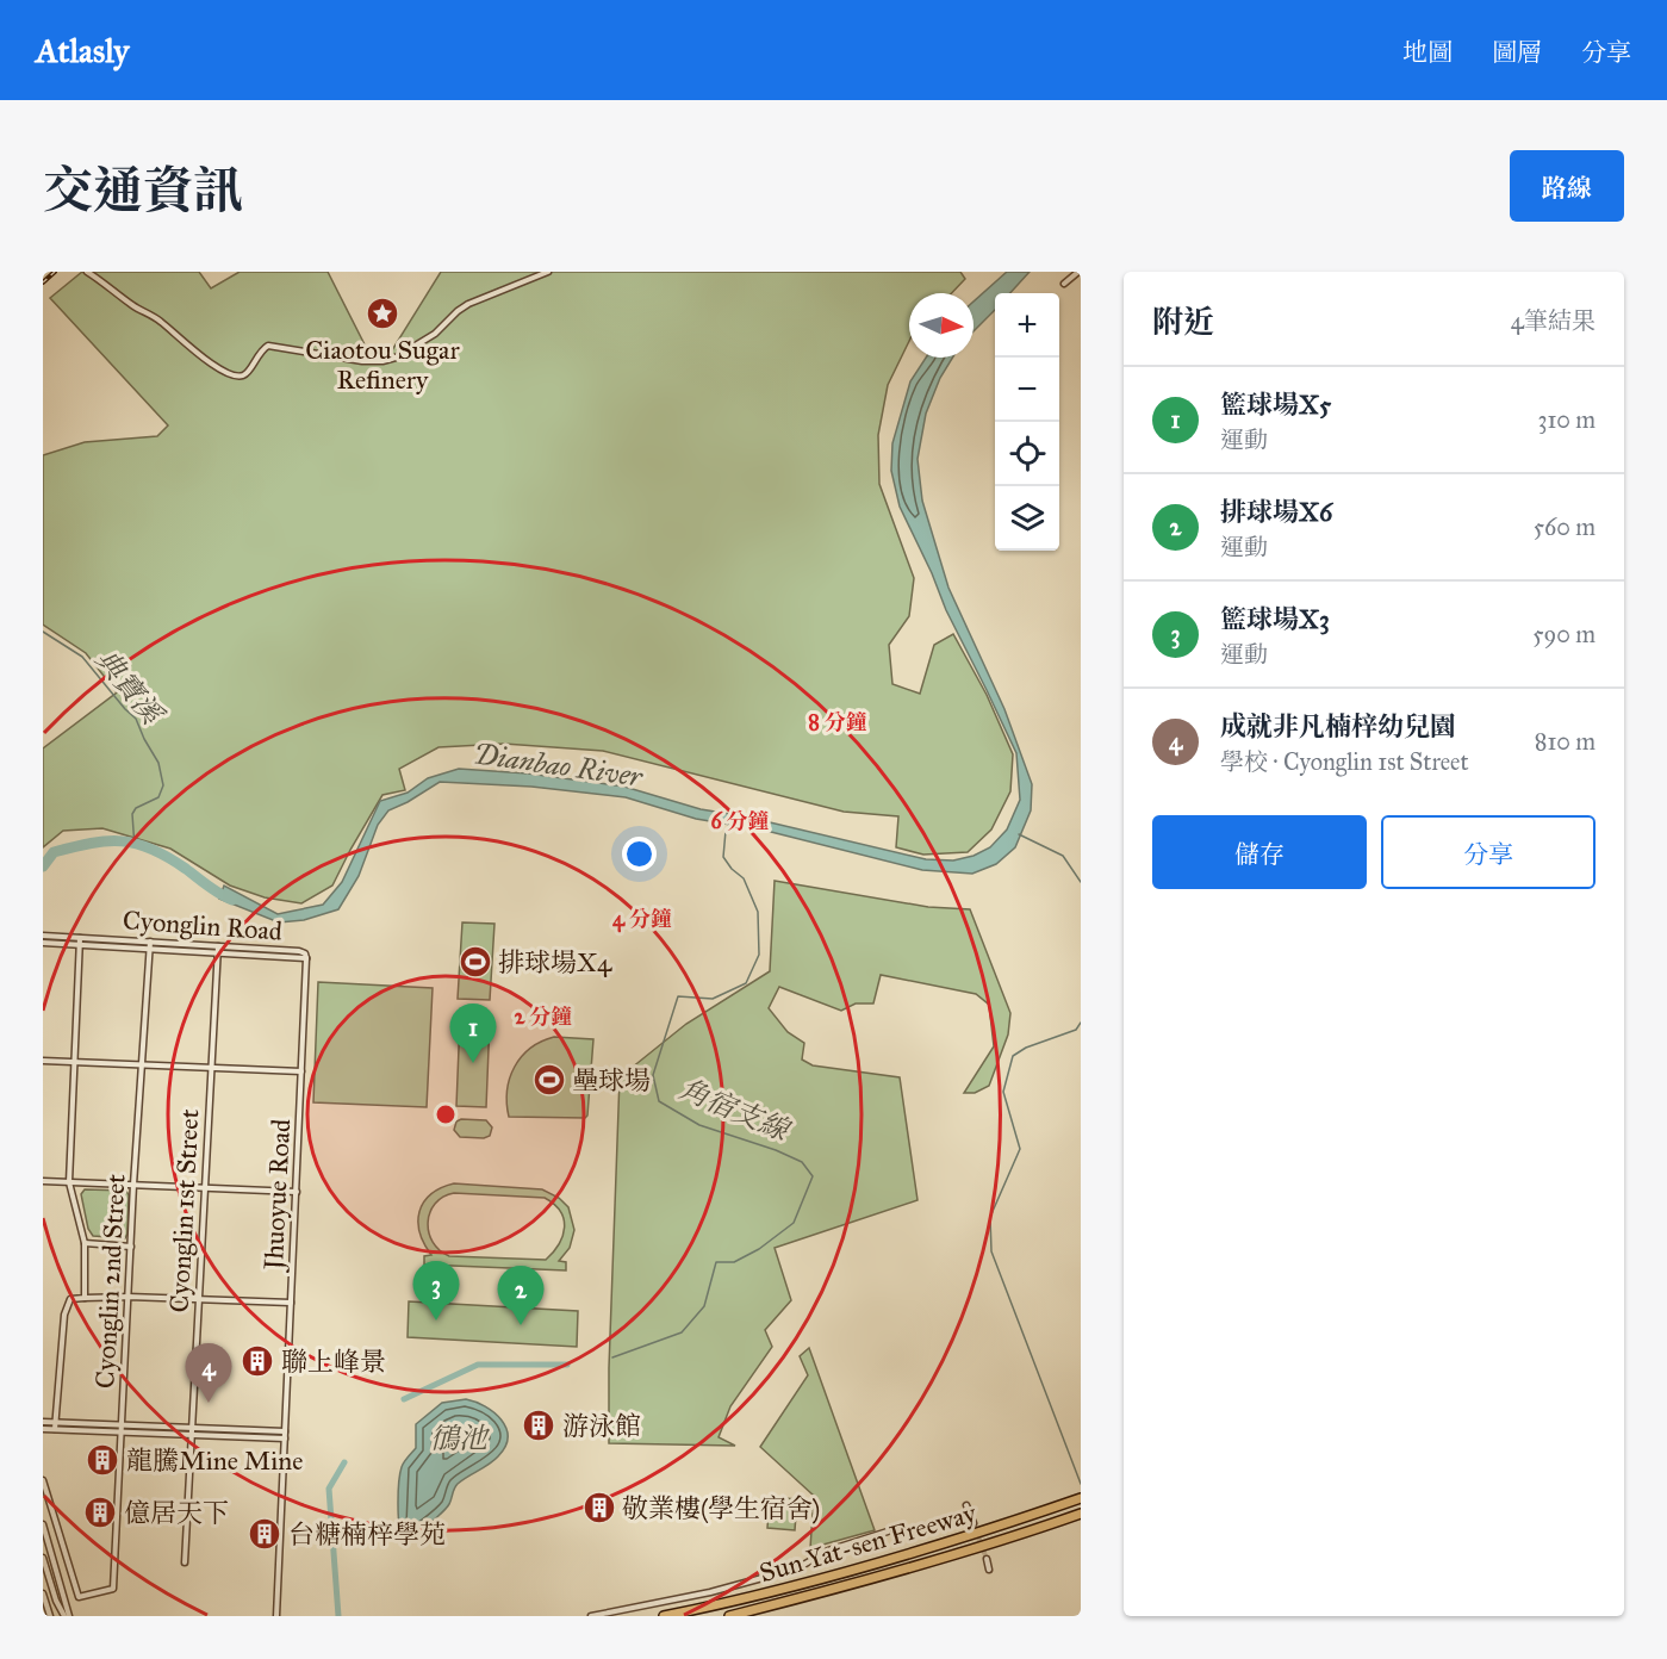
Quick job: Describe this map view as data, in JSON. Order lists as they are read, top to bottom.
{
  "streets": {
    "highway": ["Sun Yat-sen Freeway"],
    "street": [
      "Cyonglin Road",
      "Jhuoyue Road",
      "Cyonglin 1st Street",
      "Cyonglin 2nd Street"
    ]
  },
  "crossings": [
    ["Cyonglin Road", "Jhuoyue Road"],
    ["Cyonglin Road", "Cyonglin 1st Street"],
    ["Cyonglin Road", "Cyonglin 2nd Street"]
  ],
  "water": [
    "典寶溪",
    "Dianbao River",
    "角宿支線",
    "鴴池"
  ],
  "places": {
    "place": ["Ciaotou Sugar Refinery"],
    "sports": ["排球場X4", "壘球場"],
    "building": [
      "聯上峰景",
      "游泳館",
      "龍騰Mine Mine",
      "敬業樓(學生宿舍)",
      "億居天下",
      "台糖楠梓學苑"
    ]
  },
  "north": "right",
  "page": {
    "header": "Atlasly",
    "nav": ["地圖", "圖層", "分享"],
    "title": "交通資訊",
    "buttons": [
      "路線",
      ["儲存", "分享"]
    ],
    "heading": ["附近", "4筆結果"],
    "map_buttons": ["+", "−"],
    "list": [
      {
        "mark": "1",
        "name": "籃球場X5",
        "note": "運動",
        "value": "310 m"
      },
      {
        "mark": "2",
        "name": "排球場X6",
        "note": "運動",
        "value": "560 m"
      },
      {
        "mark": "3",
        "name": "籃球場X3",
        "note": "運動",
        "value": "590 m"
      },
      {
        "mark": "4",
        "name": "成就非凡楠梓幼兒園",
        "note": "學校 · Cyonglin 1st Street",
        "value": "810 m"
      }
    ],
    "pins": [
      "1",
      "3",
      "2",
      "4"
    ]
  },
  "rings": [
    "8 分鐘",
    "6 分鐘",
    "4 分鐘",
    "2 分鐘"
  ]
}
